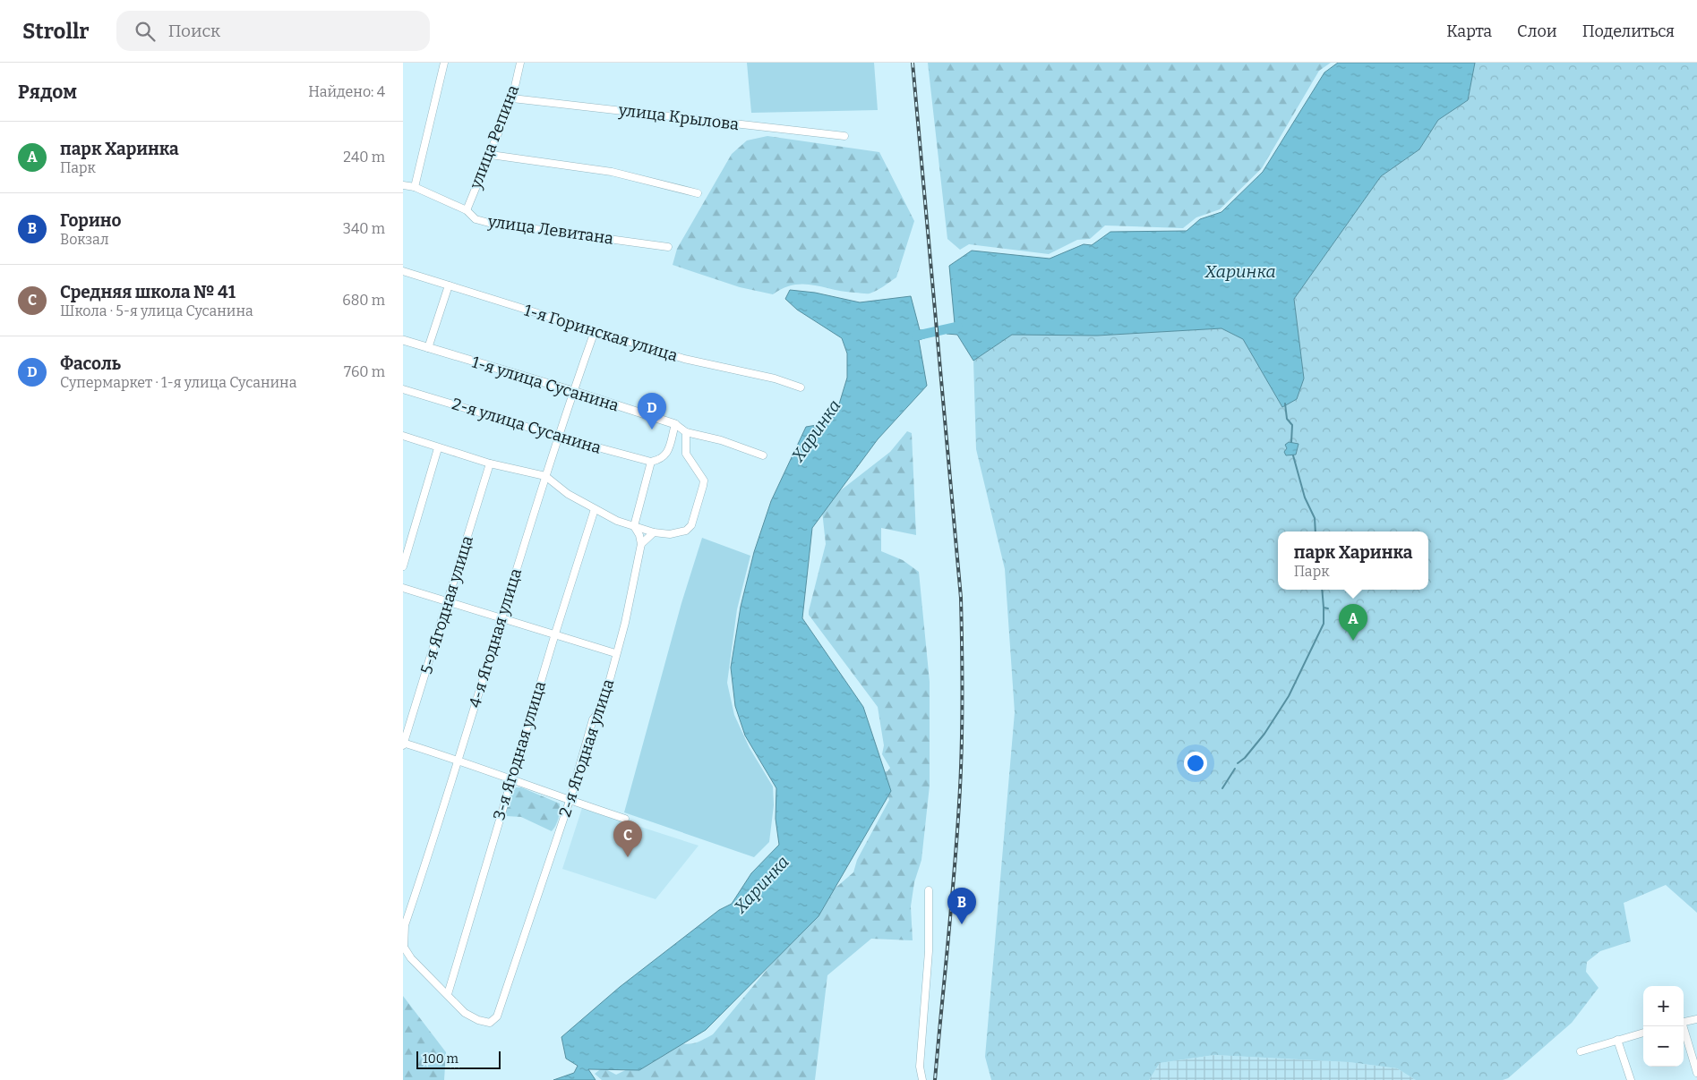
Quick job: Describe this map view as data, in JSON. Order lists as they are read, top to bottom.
{
  "streets": {
    "street": [
      "улица Крылова",
      "улица Репина",
      "улица Левитана",
      "1-я Горинская улица",
      "1-я улица Сусанина",
      "2-я улица Сусанина",
      "5-я Ягодная улица",
      "4-я Ягодная улица",
      "2-я Ягодная улица",
      "3-я Ягодная улица"
    ]
  },
  "crossings": [
    ["улица Крылова", "улица Репина"],
    ["улица Репина", "улица Левитана"],
    ["1-я Горинская улица", "4-я Ягодная улица"],
    ["1-я улица Сусанина", "4-я Ягодная улица"],
    ["2-я улица Сусанина", "4-я Ягодная улица"],
    ["2-я Ягодная улица", "3-я Ягодная улица"]
  ],
  "water": ["Харинка"],
  "scale_bar": "100 m",
  "page": {
    "header": "Strollr",
    "search": "Поиск",
    "nav": ["Карта", "Слои", "Поделиться"],
    "heading": ["Рядом", "Найдено: 4"],
    "list": [
      {
        "mark": "A",
        "name": "парк Харинка",
        "note": "Парк",
        "value": "240 m"
      },
      {
        "mark": "B",
        "name": "Горино",
        "note": "Вокзал",
        "value": "340 m"
      },
      {
        "mark": "C",
        "name": "Средняя школа № 41",
        "note": "Школа · 5-я улица Сусанина",
        "value": "680 m"
      },
      {
        "mark": "D",
        "name": "Фасоль",
        "note": "Супермаркет · 1-я улица Сусанина",
        "value": "760 m"
      }
    ],
    "pins": [
      "D",
      "A",
      "C",
      "B"
    ],
    "popup": ["парк Харинка", "Парк"],
    "map_buttons": ["+", "−"],
    "scale": "100 m"
  }
}
